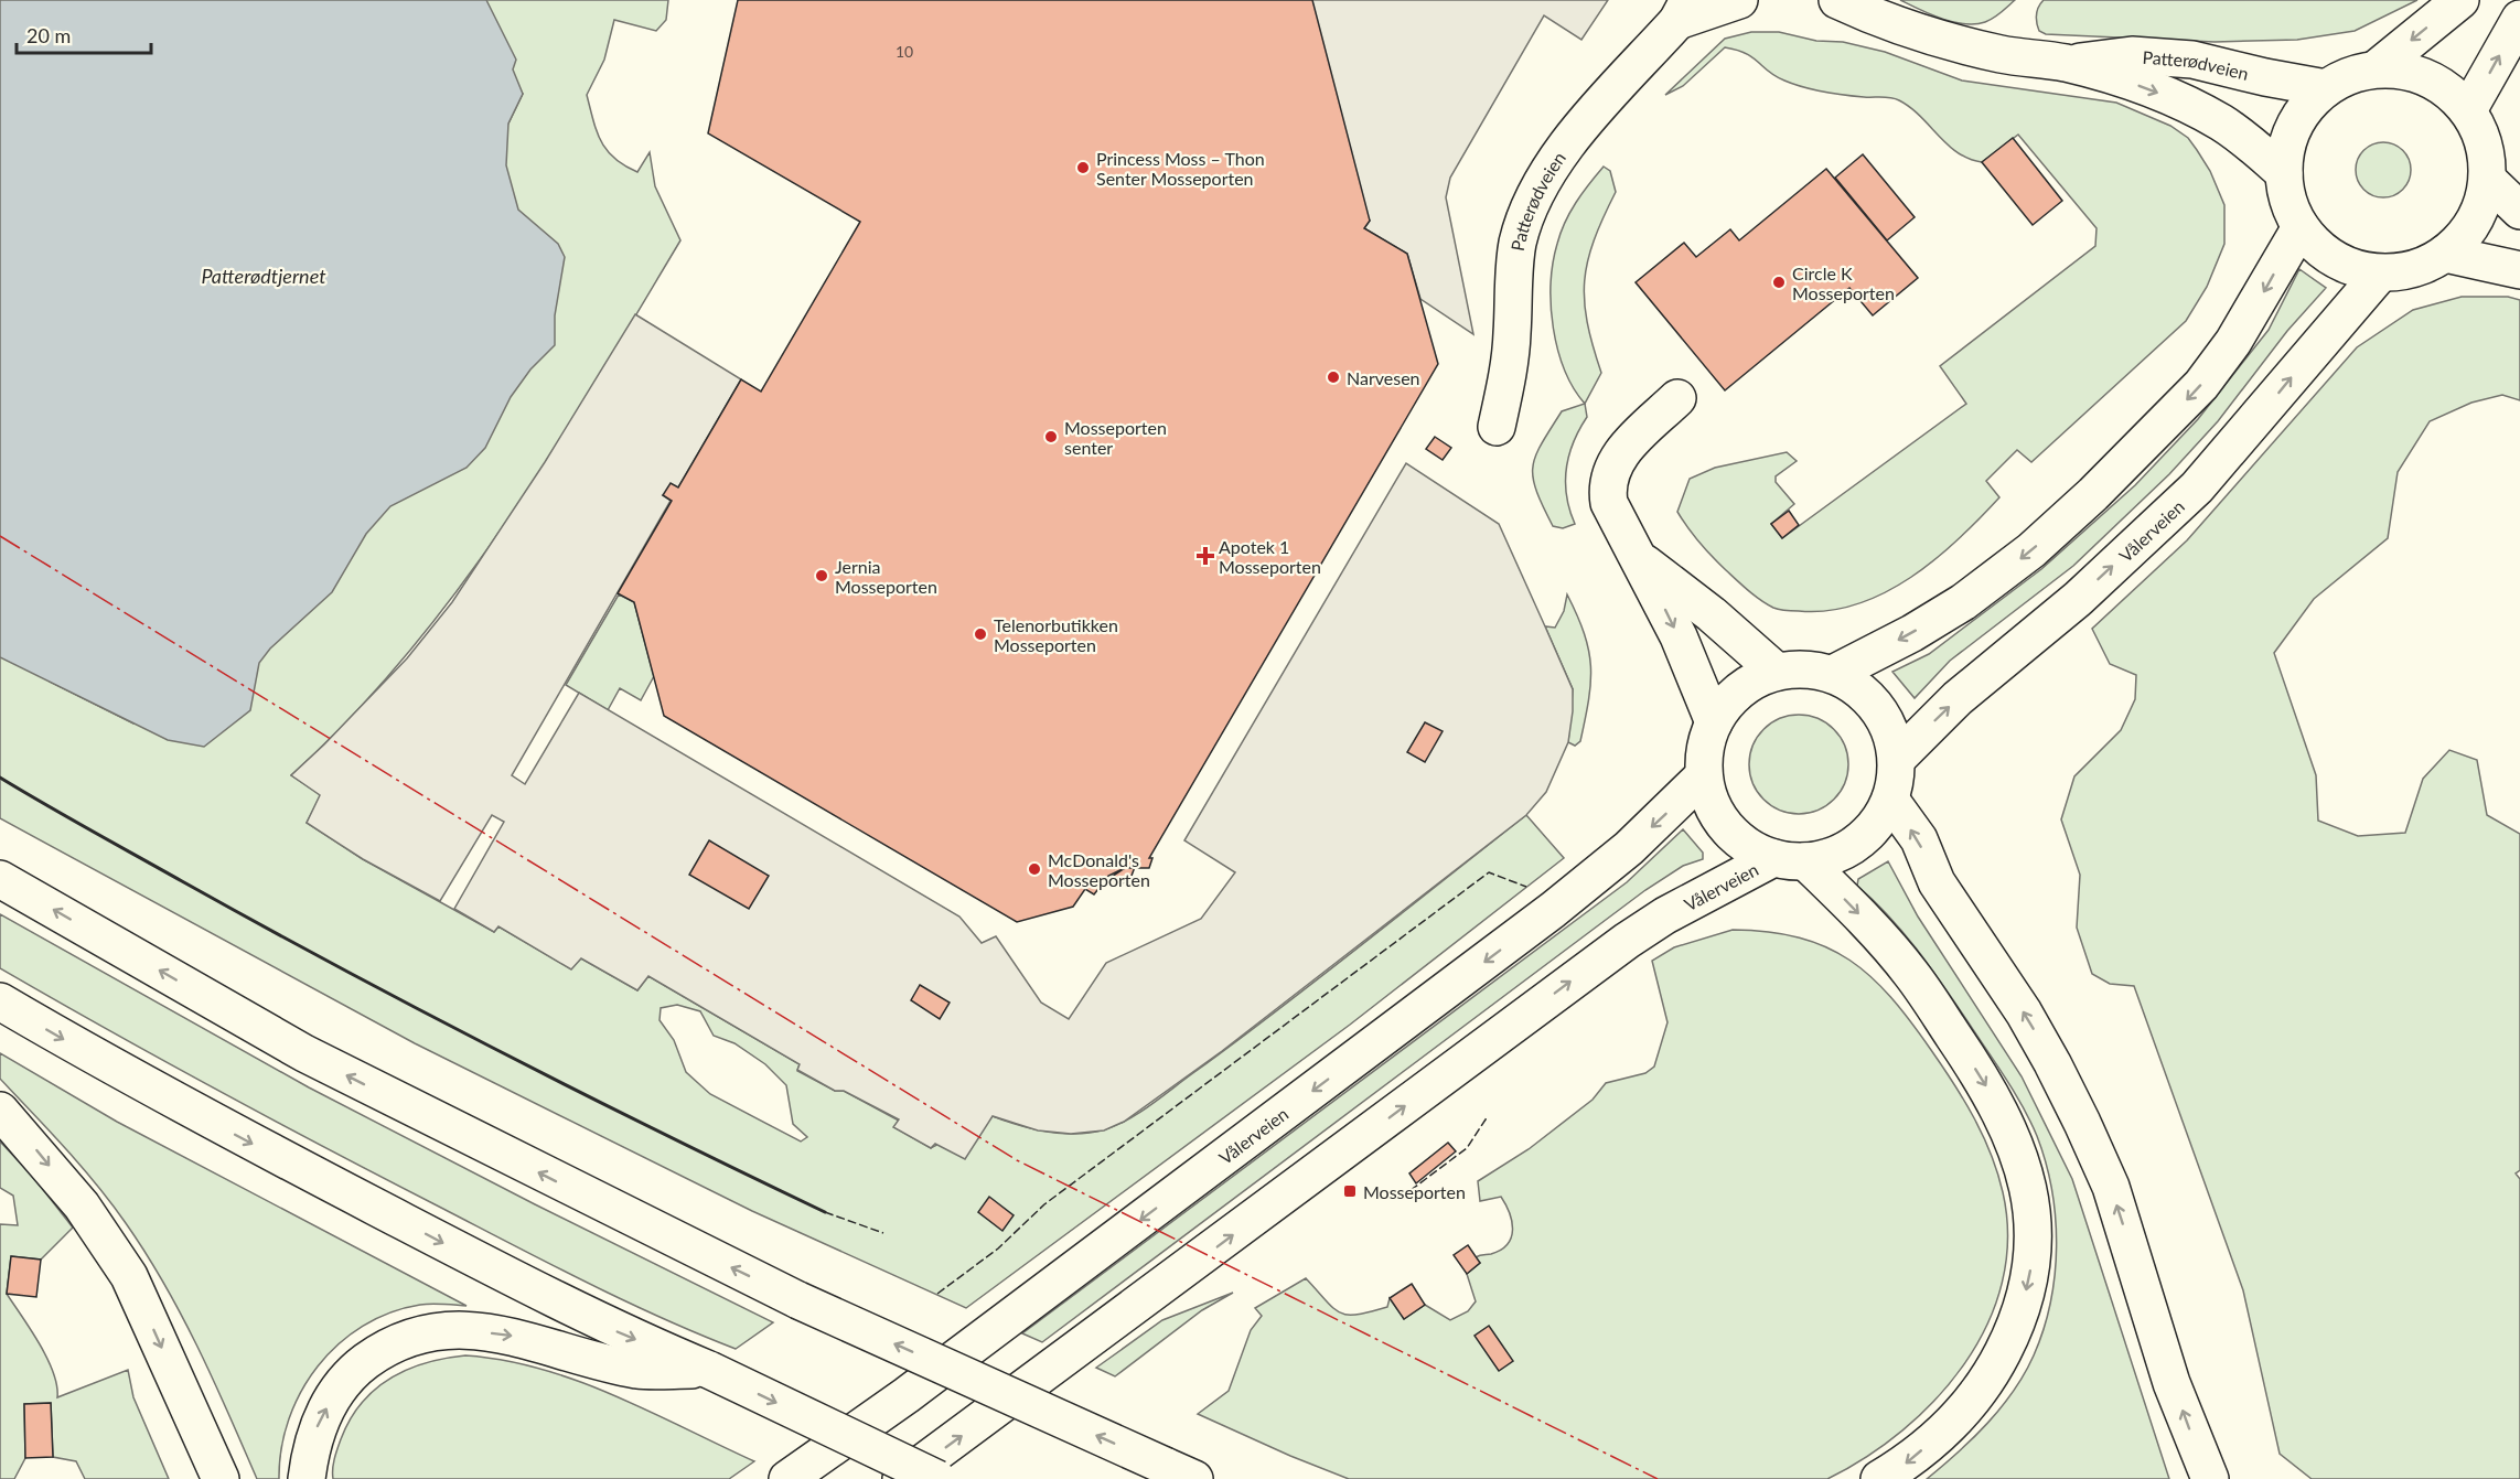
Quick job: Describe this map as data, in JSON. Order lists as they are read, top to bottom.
{
  "streets": {
    "main road": ["Patterødveien", "Vålerveien"]
  },
  "crossings": [
    ["Patterødveien", "Vålerveien"]
  ],
  "water": ["Patterødtjernet"],
  "places": {
    "other": [
      "Princess Moss – Thon Senter Mosseporten",
      "Circle K Mosseporten",
      "Narvesen",
      "Mosseporten senter",
      "Jernia Mosseporten",
      "Telenorbutikken Mosseporten",
      "McDonald's Mosseporten"
    ],
    "health": ["Apotek 1 Mosseporten"],
    "transit": ["Mosseporten"]
  },
  "house_numbers": ["10"],
  "scale_bar": "20 m"
}
